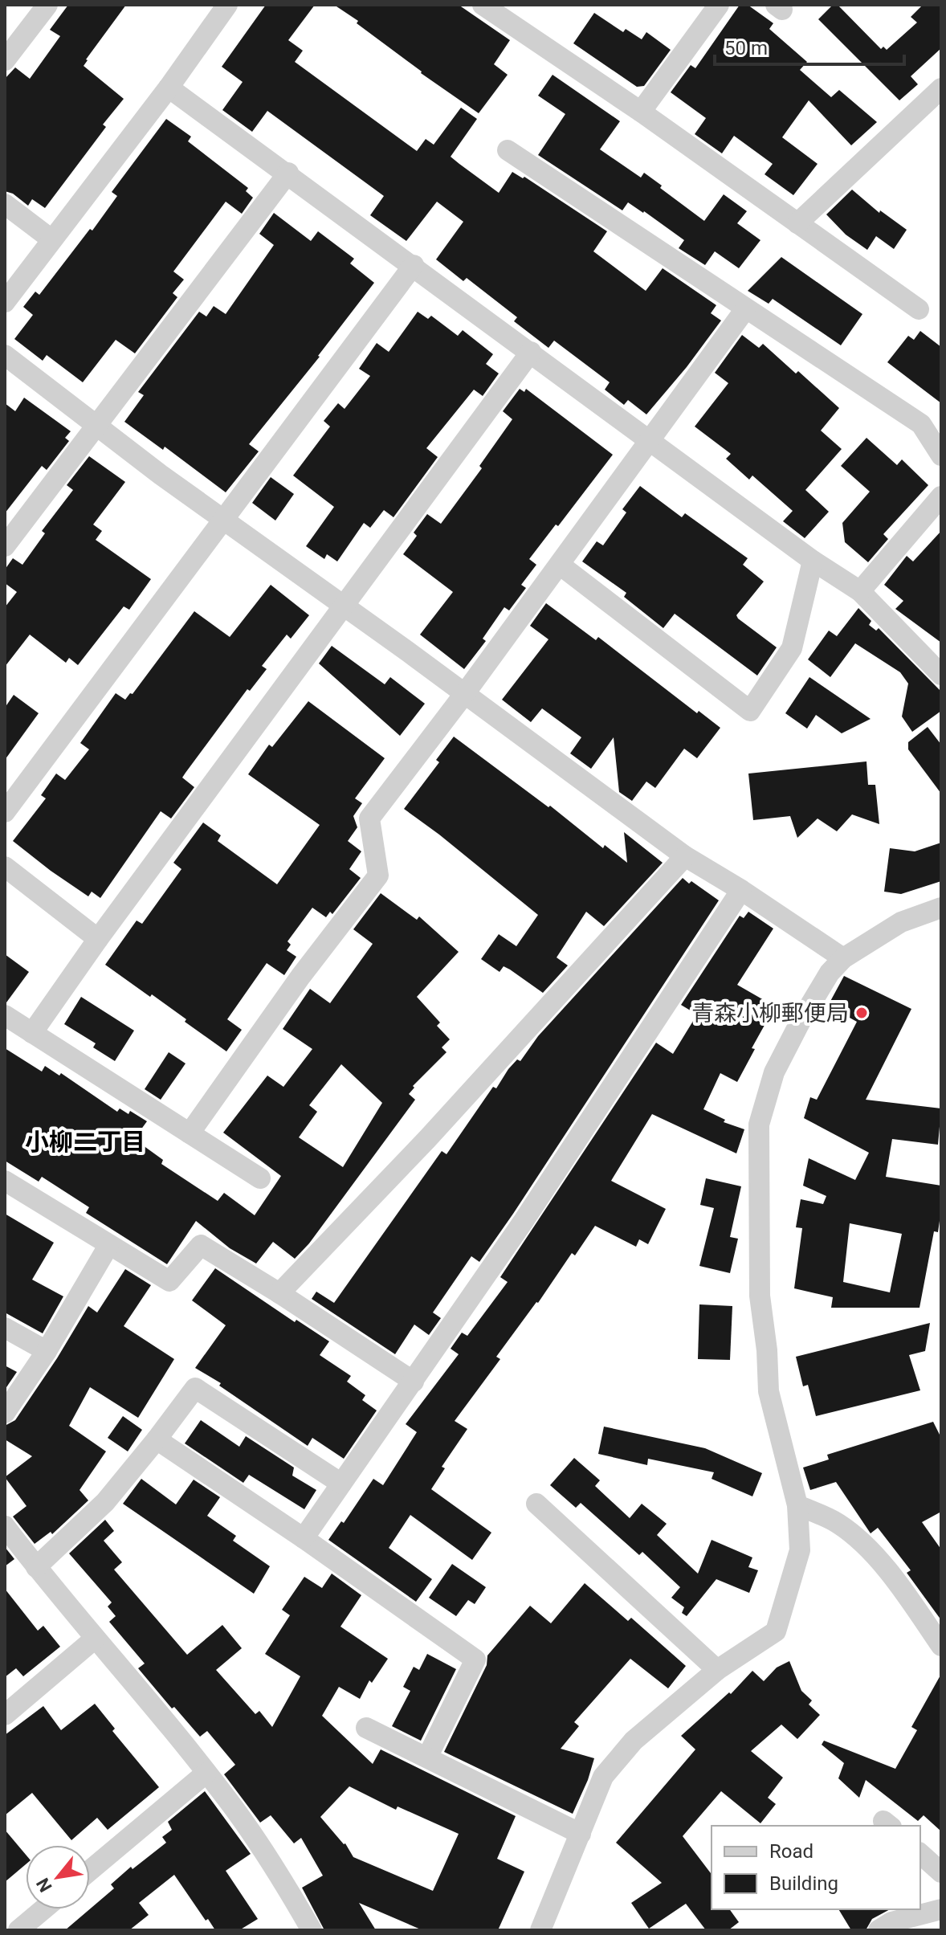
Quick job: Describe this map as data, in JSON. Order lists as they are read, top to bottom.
{
  "districts": ["小柳二丁目"],
  "places": ["青森小柳郵便局"],
  "legend": ["Road", "Building"],
  "scale_bar": "50 m",
  "north": "bottom left"
}
